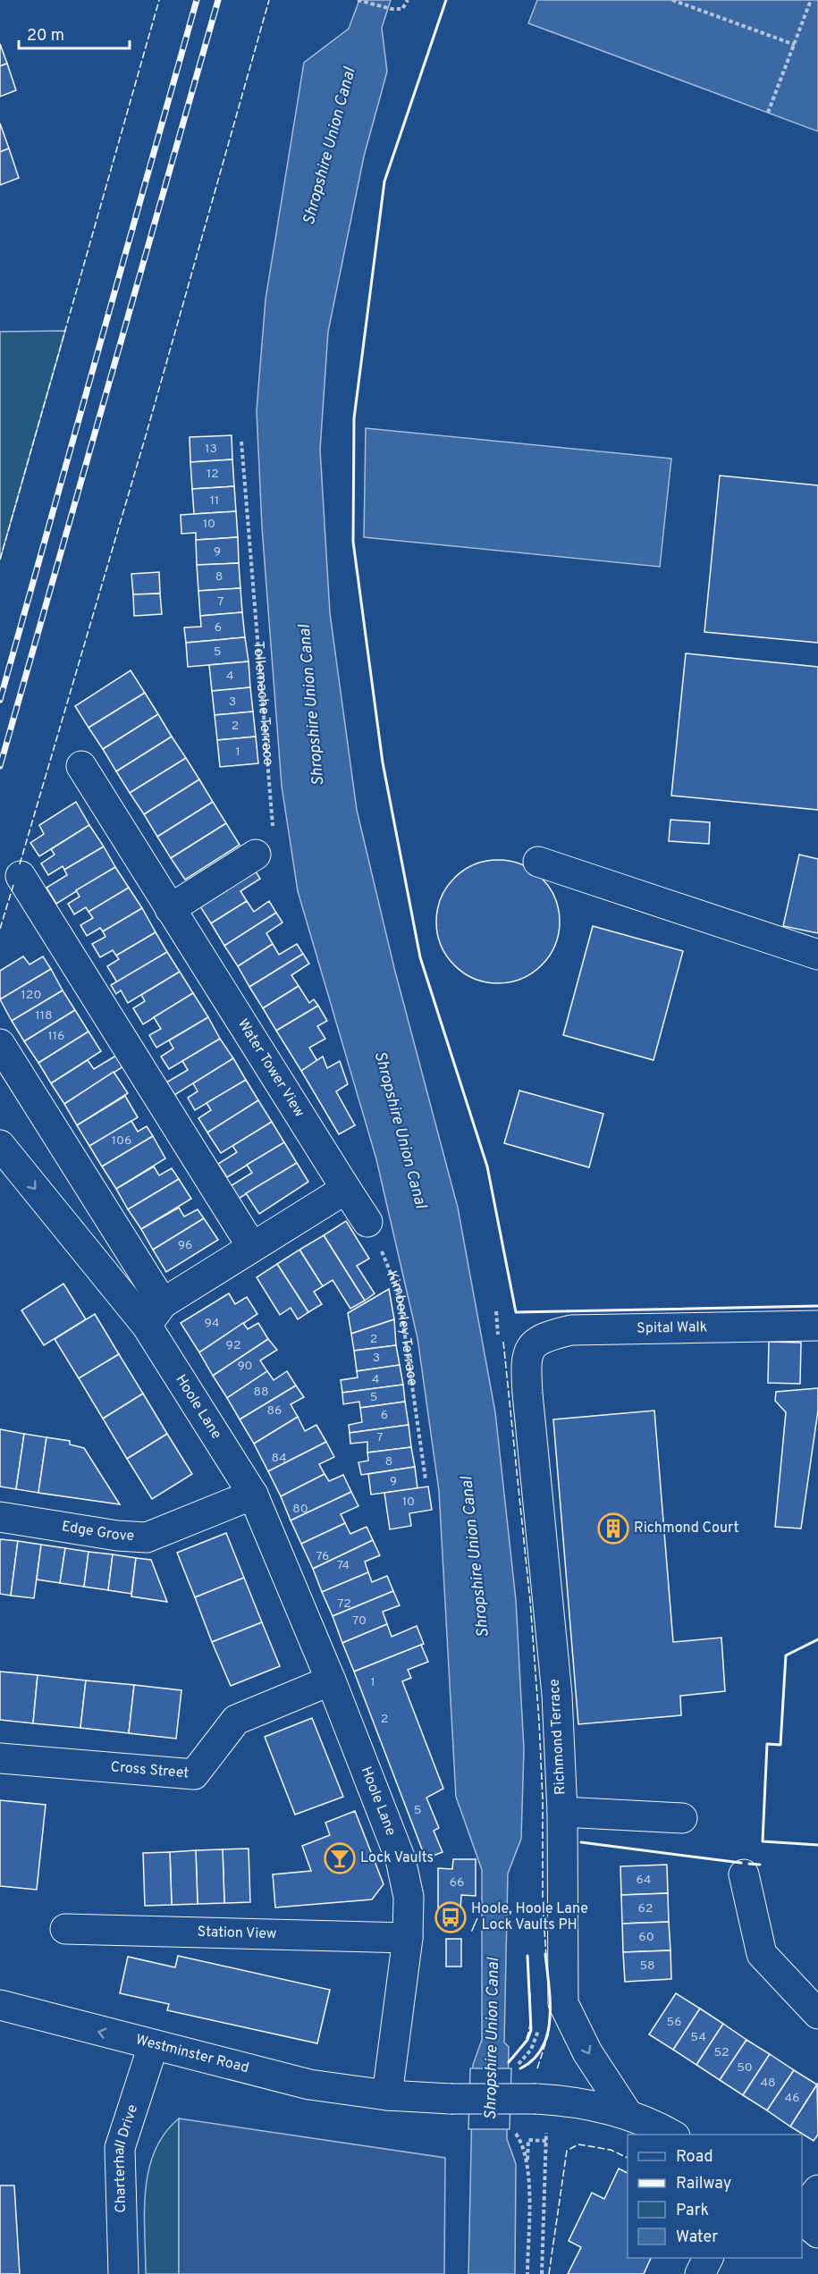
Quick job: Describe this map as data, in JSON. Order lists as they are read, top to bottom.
{
  "streets": {
    "street": [
      "Water Tower View",
      "Spital Walk",
      "Hoole Lane",
      "Edge Grove",
      "Richmond Terrace",
      "Cross Street",
      "Station View",
      "Westminster Road",
      "Charterhall Drive"
    ],
    "path": ["Tollemache Terrace", "Kimberley Terrace"]
  },
  "crossings": [
    ["Spital Walk", "Richmond Terrace"],
    ["Hoole Lane", "Edge Grove"],
    ["Hoole Lane", "Cross Street"],
    ["Hoole Lane", "Station View"],
    ["Hoole Lane", "Westminster Road"],
    ["Westminster Road", "Charterhall Drive"]
  ],
  "one_way": ["Westminster Road"],
  "water": ["Shropshire Union Canal"],
  "places": {
    "building": ["Richmond Court"],
    "bar": ["Lock Vaults"],
    "bus stop": ["Hoole, Hoole Lane / Lock Vaults PH"]
  },
  "house_numbers": [
    "13",
    "12",
    "11",
    "10",
    "9",
    "8",
    "7",
    "6",
    "5",
    "4",
    "3",
    "2",
    "1",
    "120",
    "118",
    "116",
    "106",
    "96",
    "94",
    "2",
    "92",
    "3",
    "90",
    "4",
    "88",
    "5",
    "86",
    "6",
    "7",
    "84",
    "8",
    "9",
    "10",
    "80",
    "76",
    "74",
    "72",
    "70",
    "1",
    "2",
    "5",
    "64",
    "66",
    "62",
    "60",
    "58",
    "56",
    "54",
    "52",
    "50",
    "48",
    "46"
  ],
  "legend": [
    "Road",
    "Railway",
    "Park",
    "Water"
  ],
  "scale_bar": "20 m"
}
